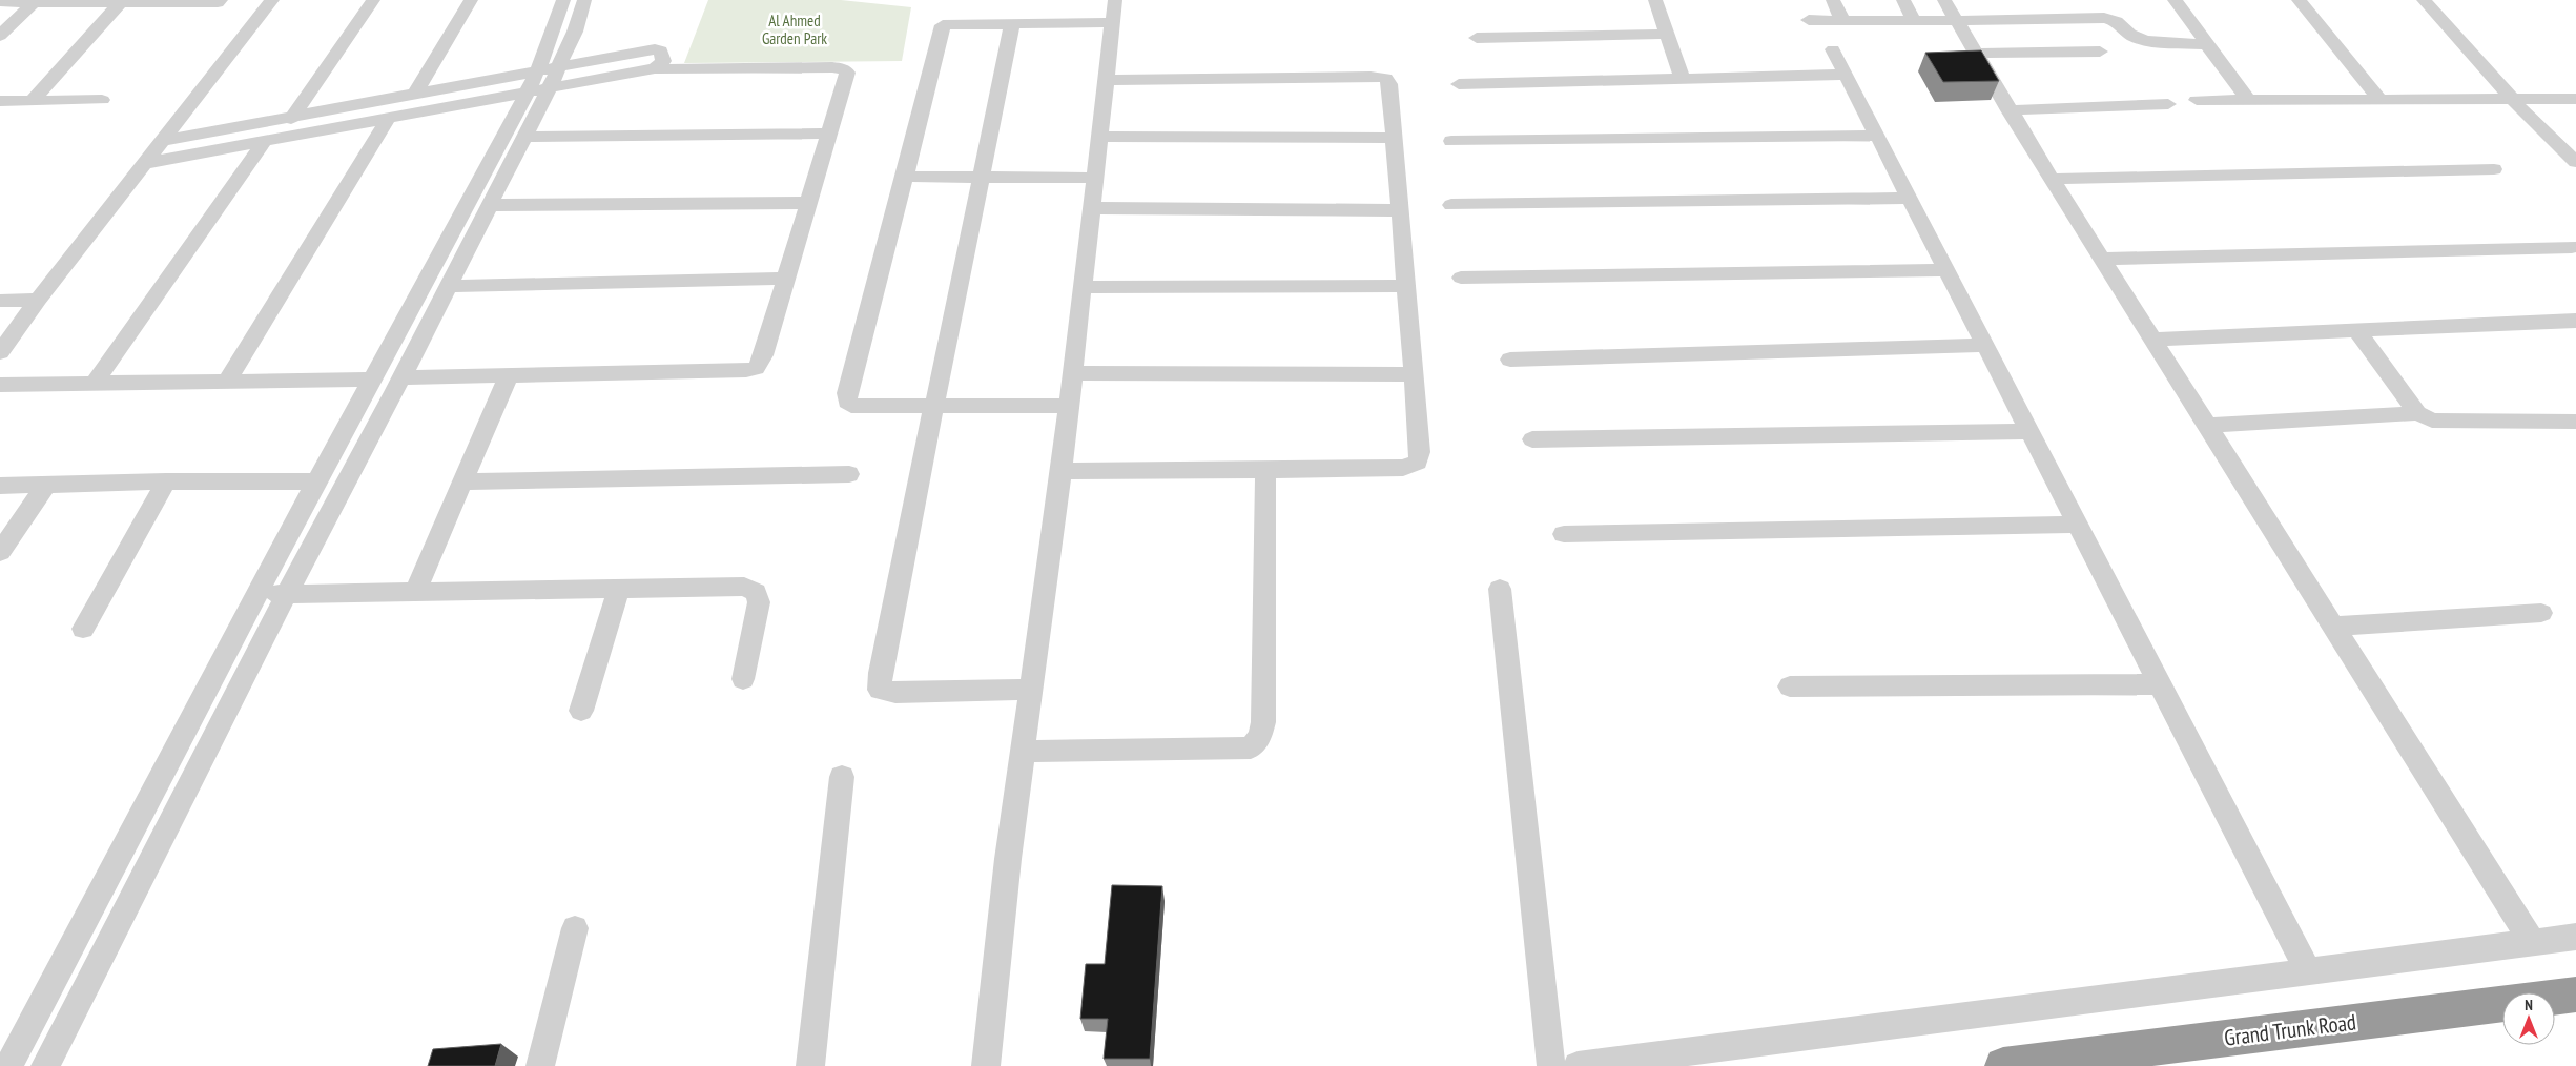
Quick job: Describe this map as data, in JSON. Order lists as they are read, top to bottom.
{
  "streets": {
    "highway": ["Grand Trunk Road"]
  },
  "parks": ["Al Ahmed Garden Park"],
  "north": "top"
}
